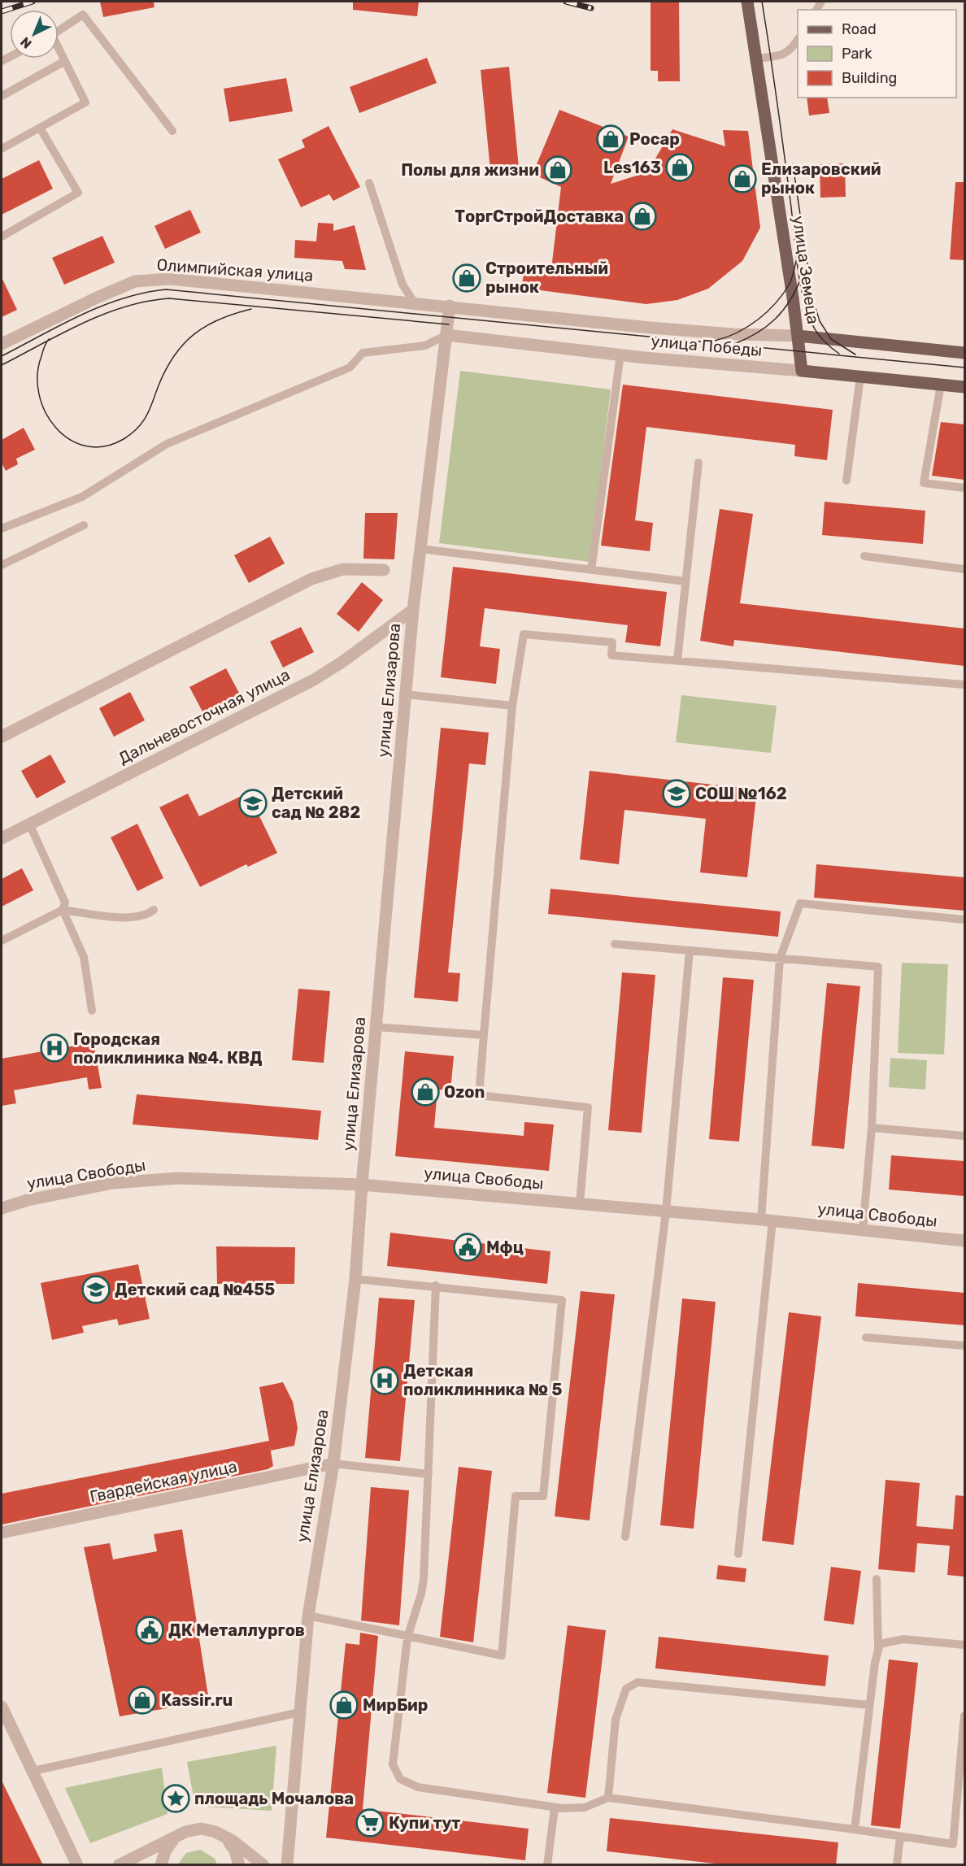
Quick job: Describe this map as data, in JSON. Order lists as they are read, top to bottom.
{
  "streets": {
    "main road": ["улица Земеца", "улица Победы"],
    "street": [
      "Олимпийская улица",
      "улица Елизарова",
      "Дальневосточная улица",
      "улица Свободы",
      "Гвардейская улица"
    ]
  },
  "crossings": [
    ["Олимпийская улица", "улица Победы"],
    ["Олимпийская улица", "улица Елизарова"],
    ["улица Земеца", "улица Победы"],
    ["улица Победы", "улица Елизарова"],
    ["улица Елизарова", "Дальневосточная улица"],
    ["улица Елизарова", "улица Свободы"],
    ["улица Елизарова", "Гвардейская улица"]
  ],
  "places": {
    "shop": [
      "Росар",
      "Les163",
      "Полы для жизни",
      "Елизаровский рынок",
      "ТоргСтройДоставка",
      "Строительный рынок",
      "Ozon",
      "Kassir.ru",
      "МирБир"
    ],
    "school or university": ["СОШ №162", "Детский сад № 282", "Детский сад №455"],
    "hospital": ["Городская поликлиника №4. КВД", "Детская поликлинника № 5"],
    "public building": ["Мфц", "ДК Металлургов"],
    "place": ["площадь Мочалова"],
    "supermarket": ["Купи тут"]
  },
  "legend": ["Road", "Park", "Building"],
  "north": "bottom left"
}
